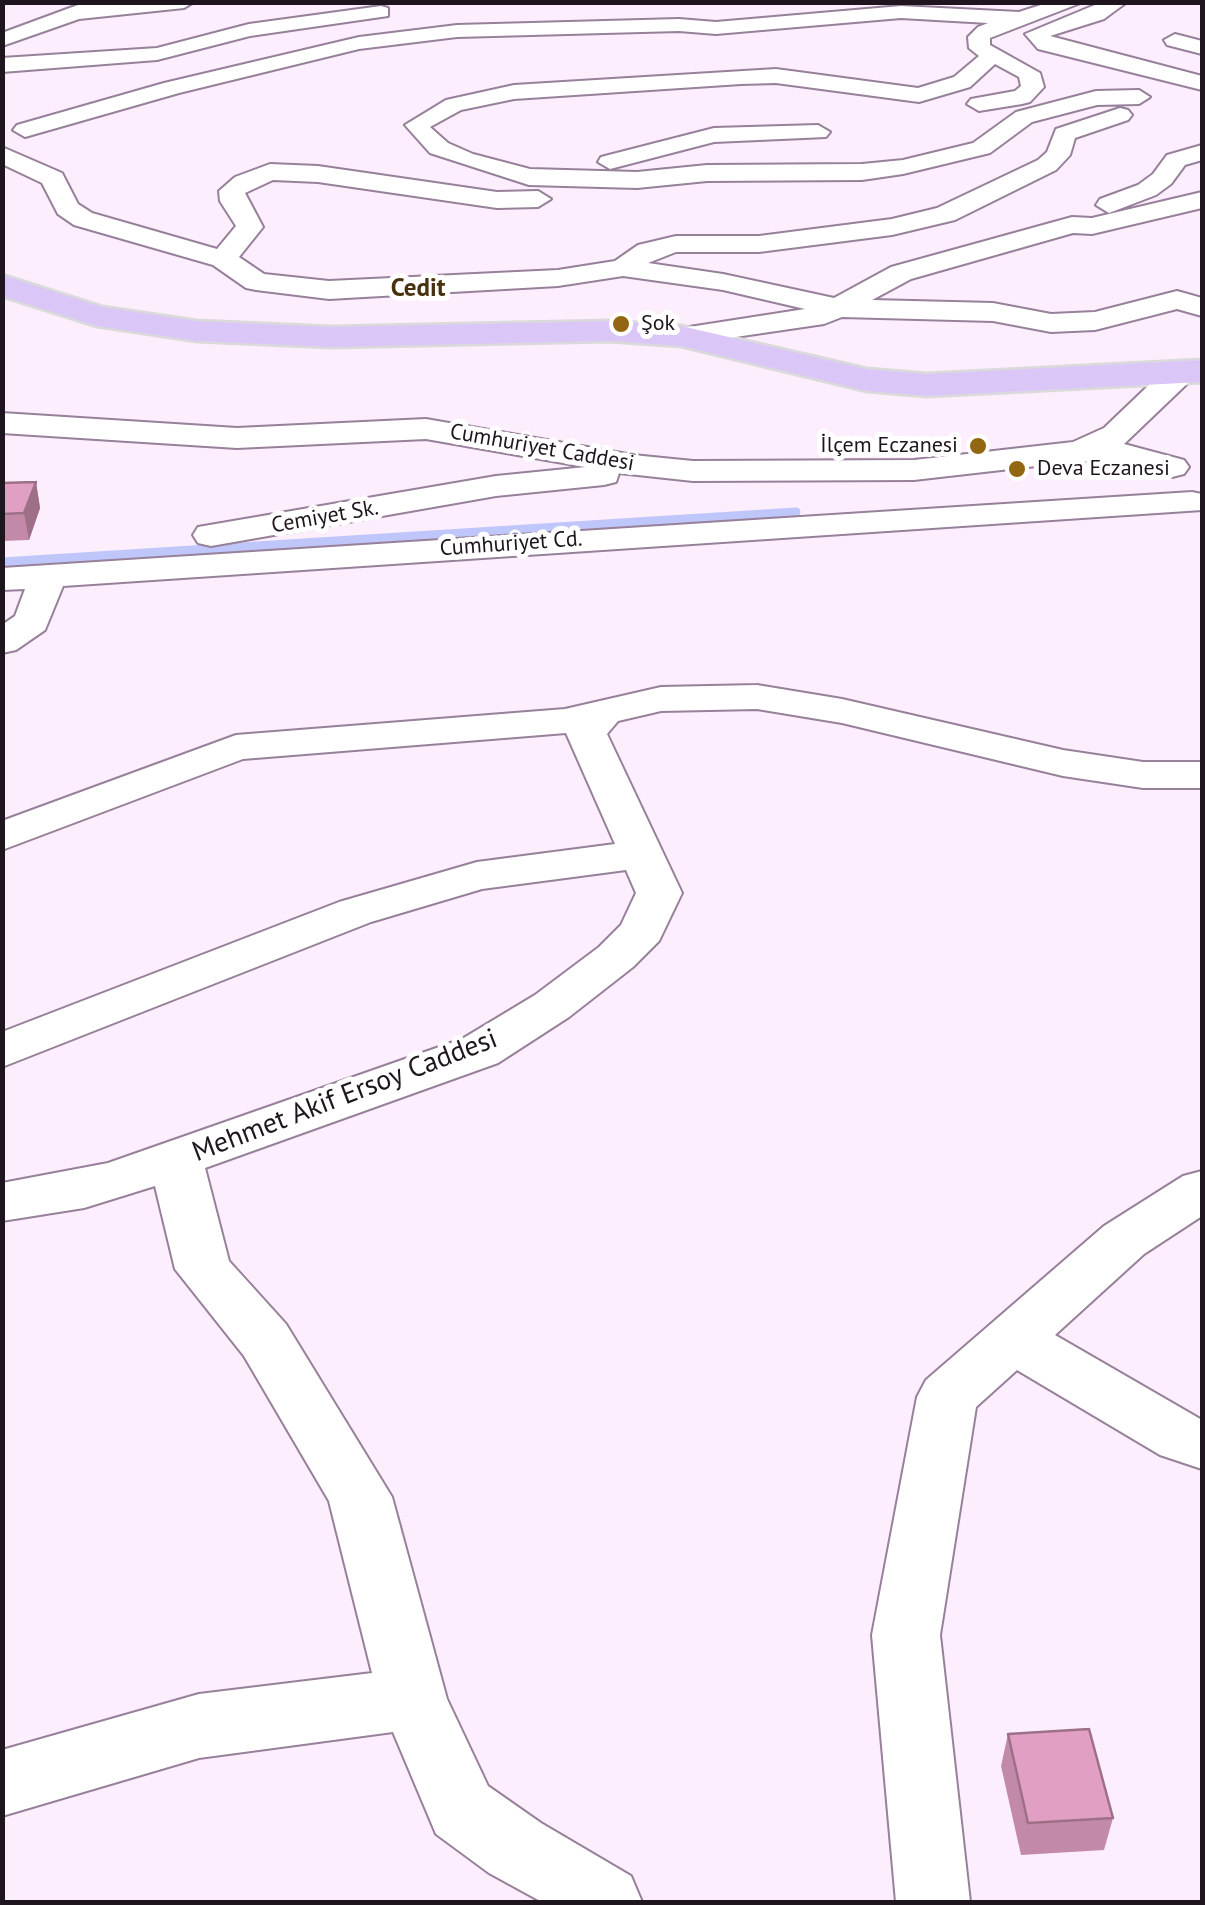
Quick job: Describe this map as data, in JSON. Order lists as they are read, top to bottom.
{
  "streets": {
    "street": [
      "Cumhuriyet Caddesi",
      "Cemiyet Sk.",
      "Cumhuriyet Cd.",
      "Mehmet Akif Ersoy Caddesi"
    ]
  },
  "crossings": [
    ["Cumhuriyet Caddesi", "Cemiyet Sk."]
  ],
  "districts": ["Cedit"],
  "places": ["Şok", "İlçem Eczanesi", "Deva Eczanesi"]
}
